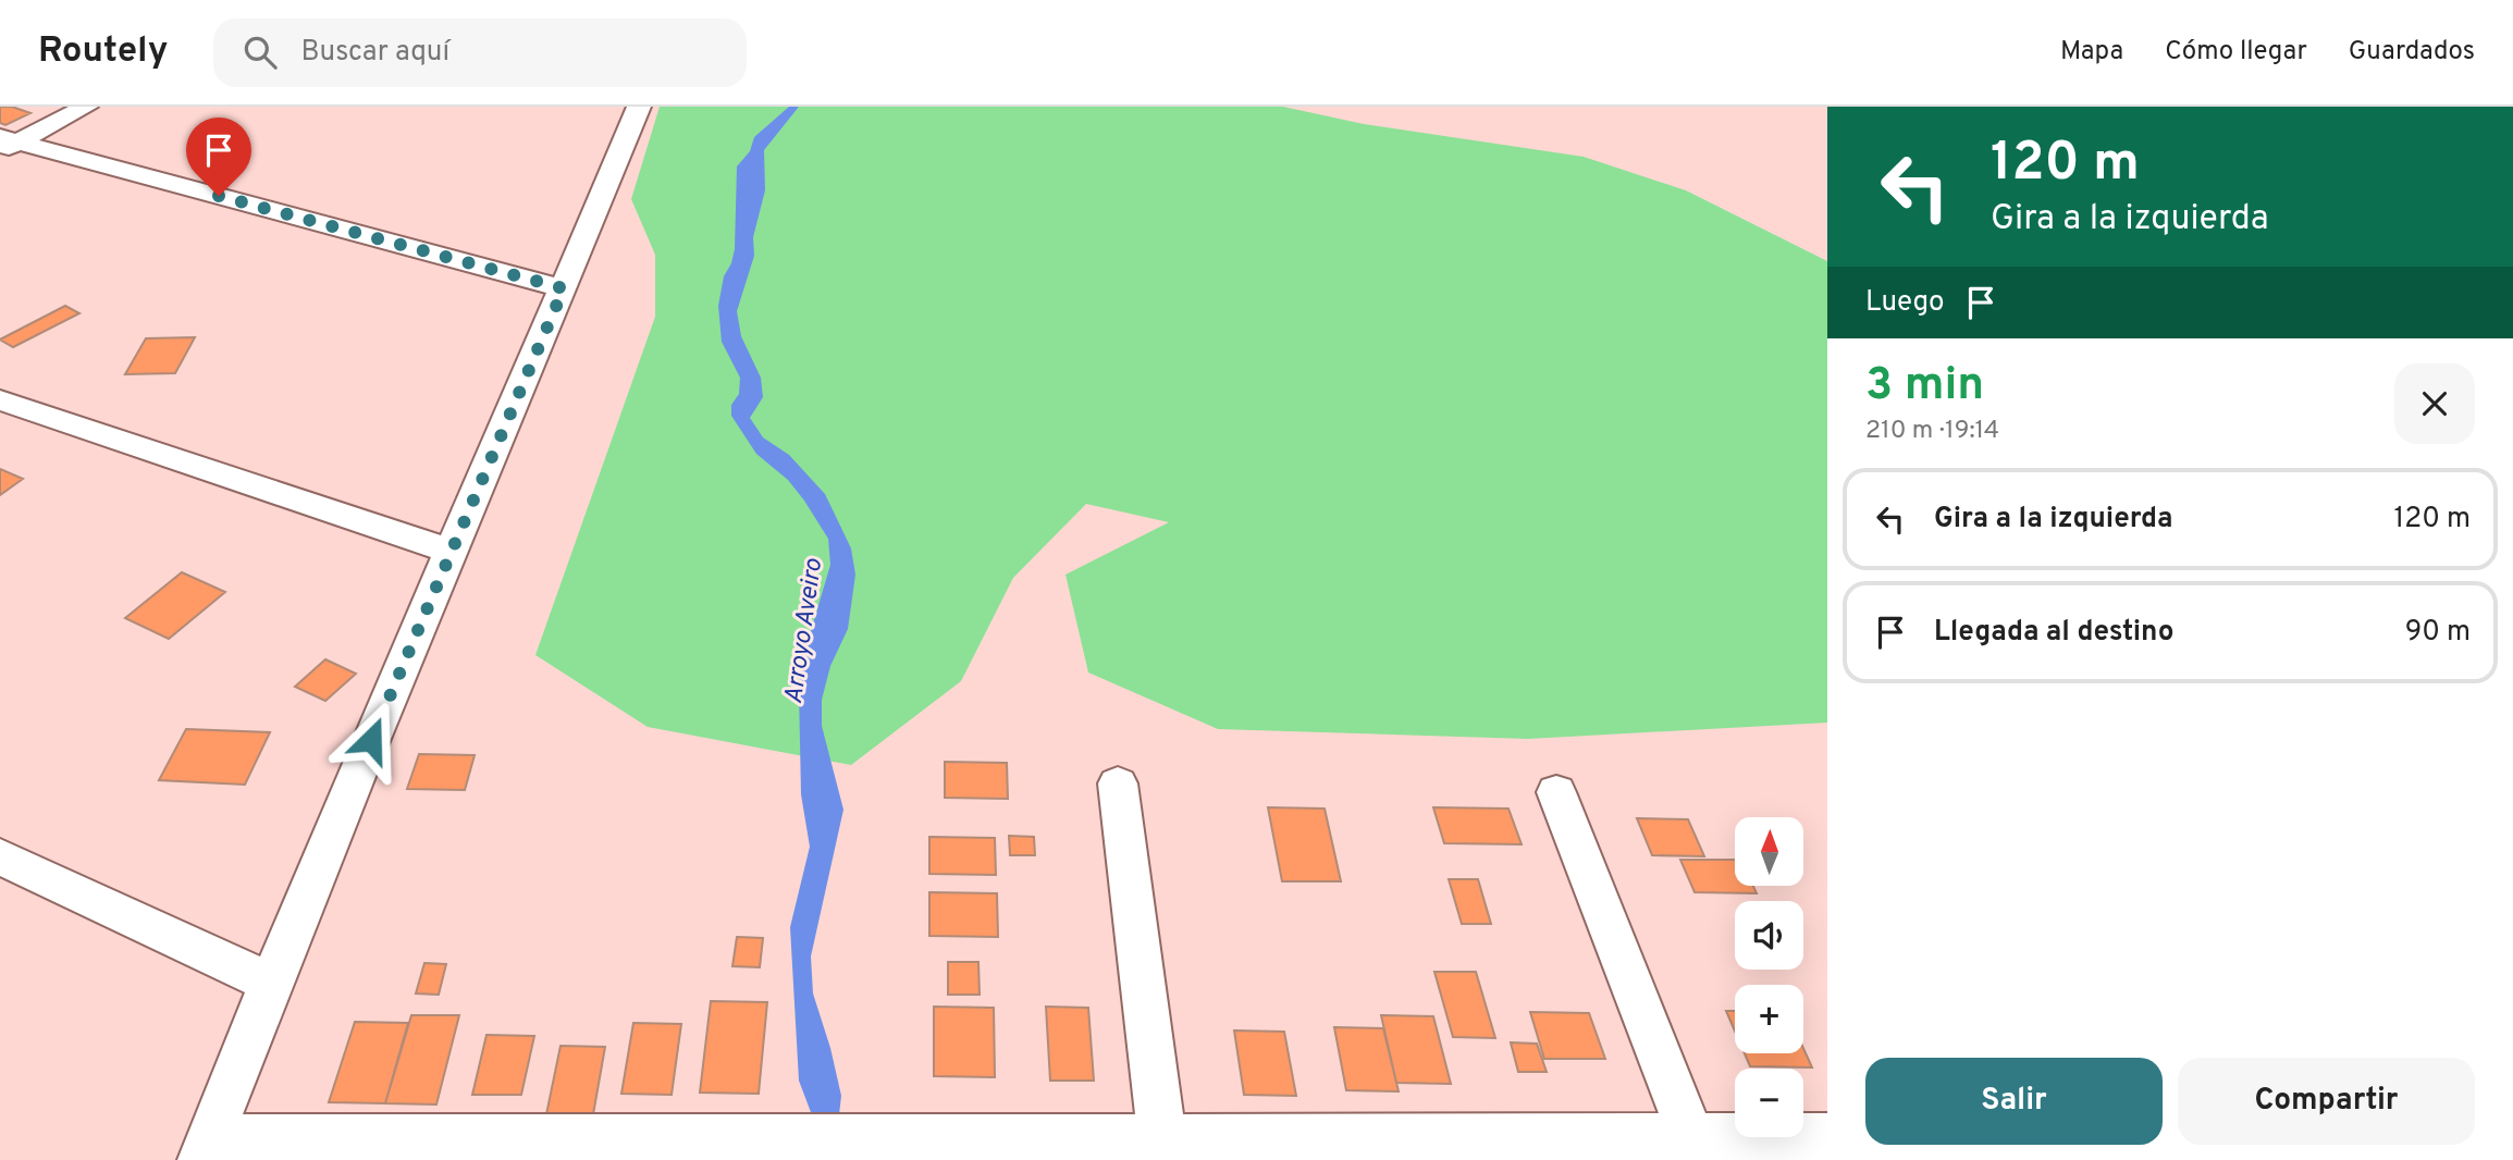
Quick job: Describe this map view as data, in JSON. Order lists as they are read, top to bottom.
{
  "water": ["Arroyo Aveiro"],
  "north": "top",
  "page": {
    "header": "Routely",
    "search": "Buscar aquí",
    "nav": ["Mapa", "Cómo llegar", "Guardados"],
    "turn": ["120 m", "Gira a la izquierda"],
    "then": "Luego",
    "heading": ["3 min", "210 m · 19:14"],
    "list": [
      {
        "name": "Gira a la izquierda",
        "value": "120 m"
      },
      {
        "name": "Llegada al destino",
        "value": "90 m"
      }
    ],
    "map_buttons": ["+", "−"],
    "buttons": ["Salir", "Compartir"]
  }
}
